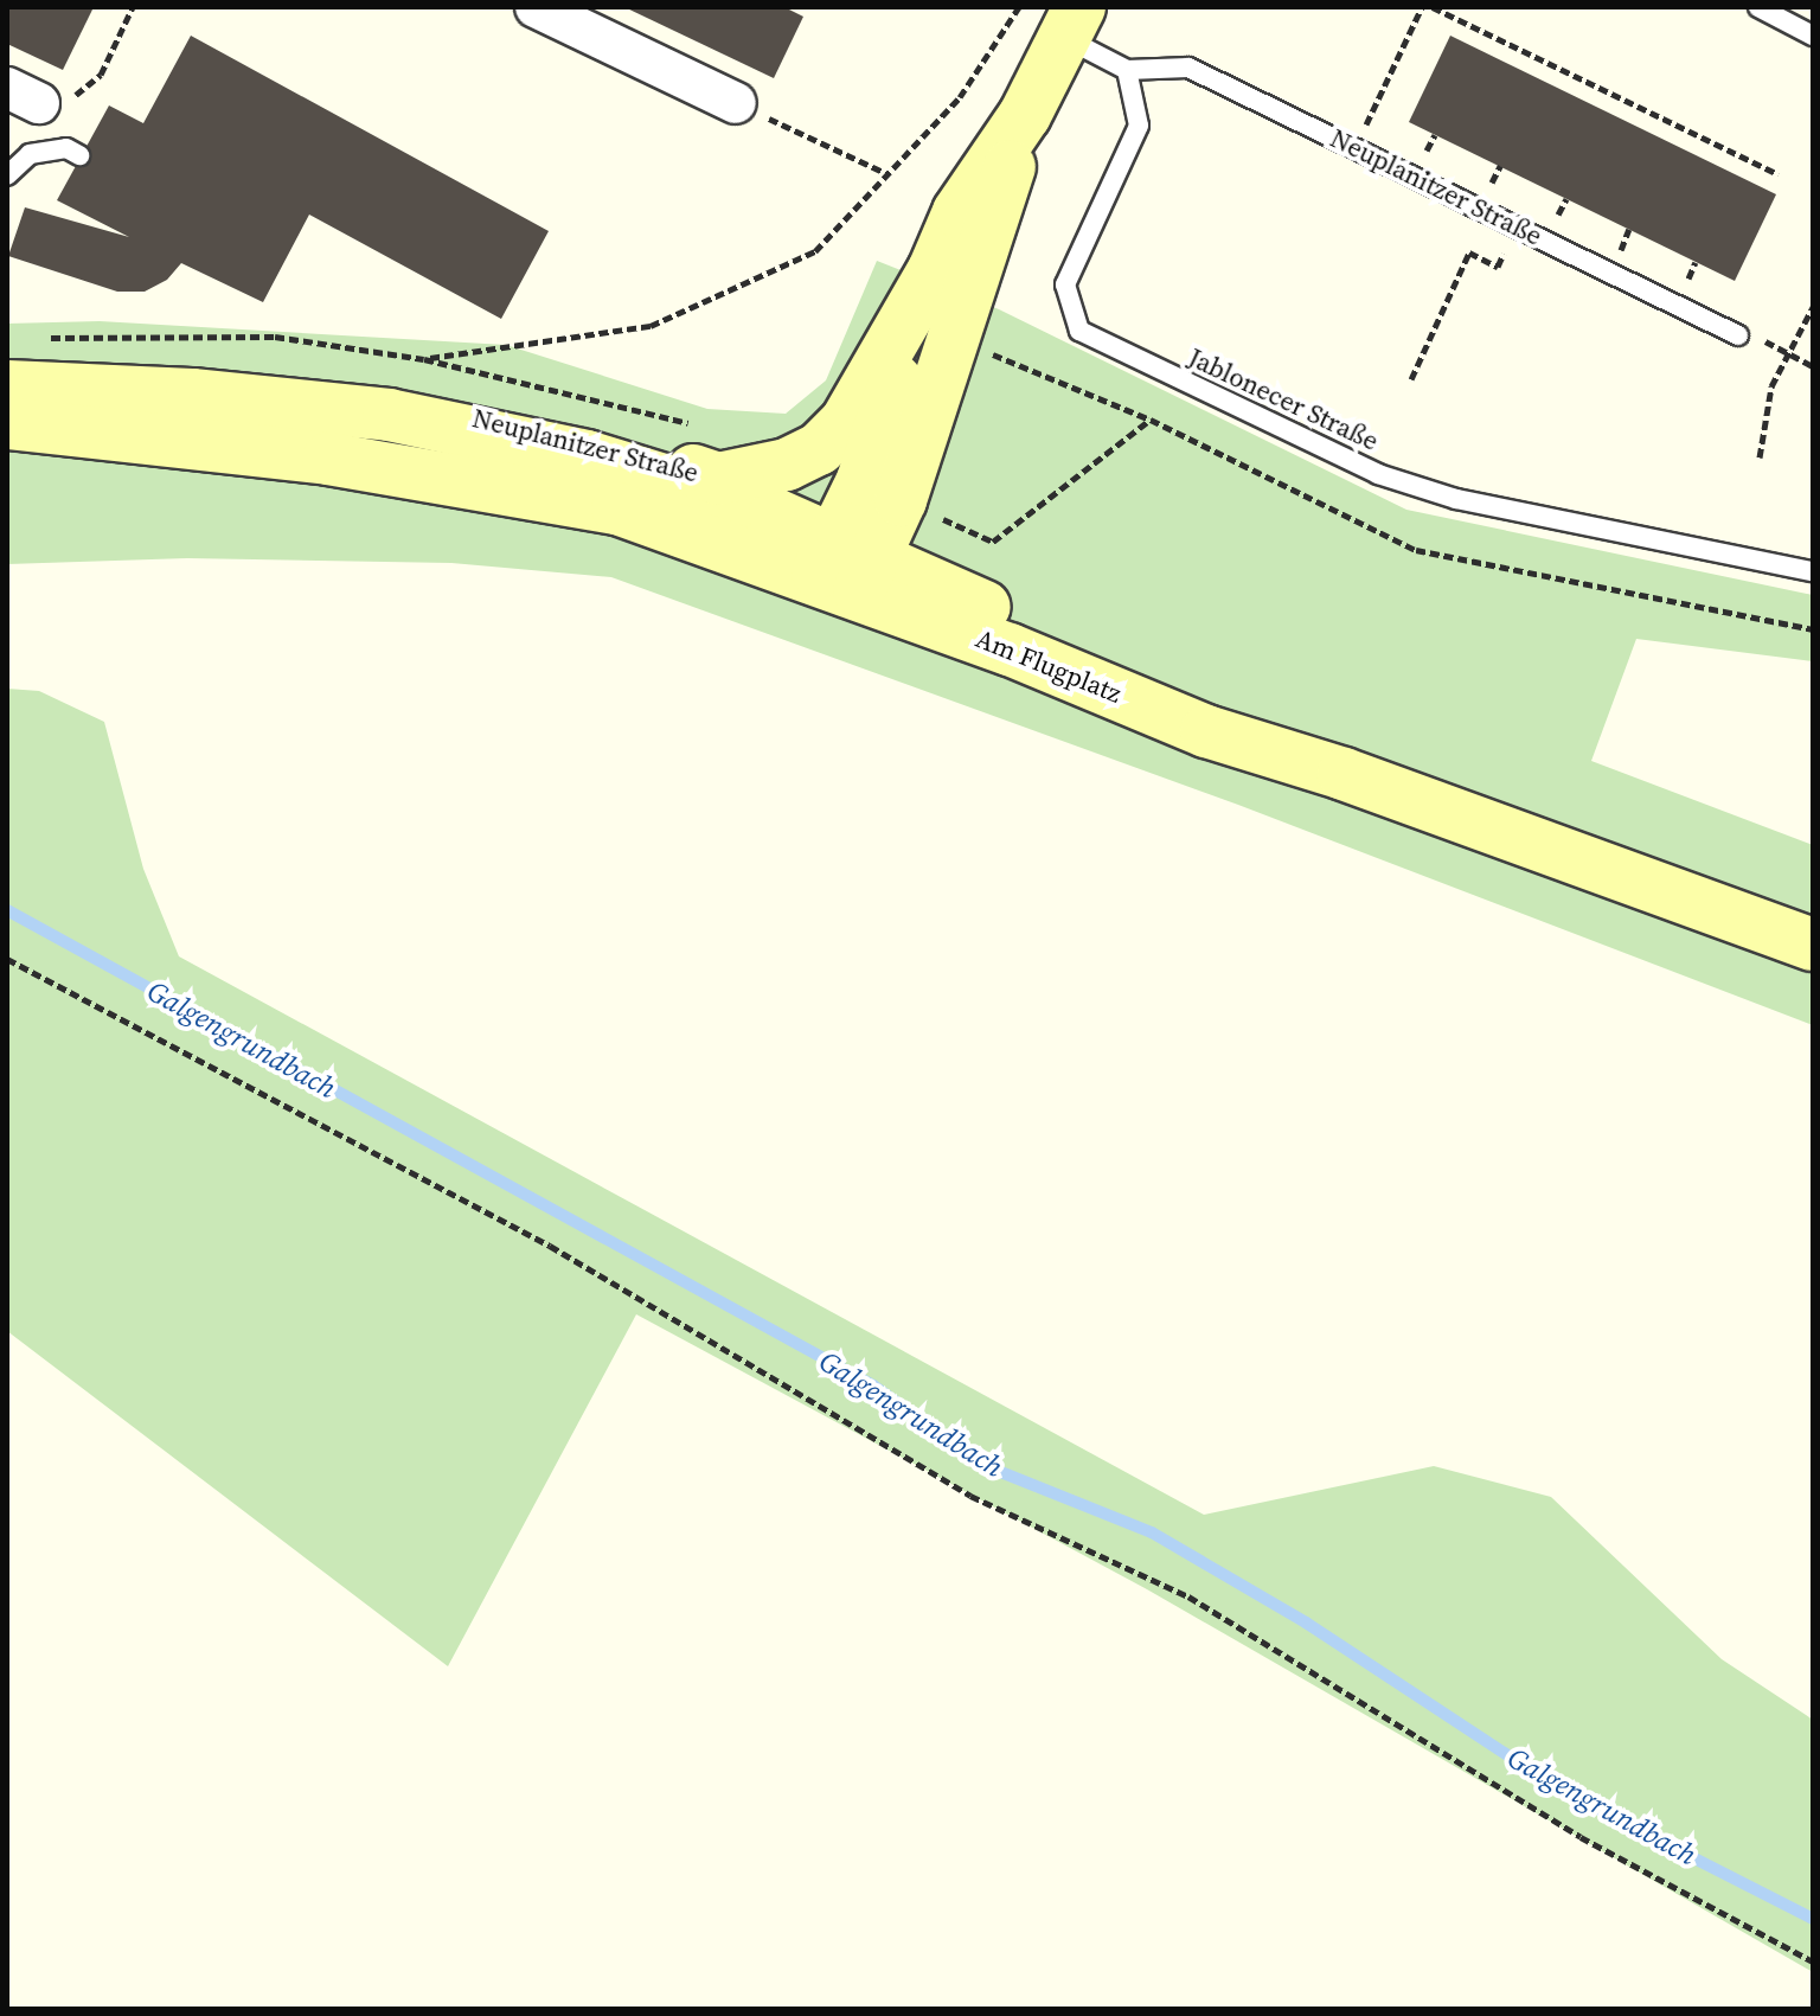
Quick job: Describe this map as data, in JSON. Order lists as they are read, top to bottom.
{
  "streets": {
    "main road": ["Neuplanitzer Straße", "Am Flugplatz"],
    "lane": ["Jablonecer Straße"]
  },
  "crossings": [
    ["Neuplanitzer Straße", "Jablonecer Straße"],
    ["Neuplanitzer Straße", "Am Flugplatz"]
  ],
  "water": ["Galgengrundbach"]
}
